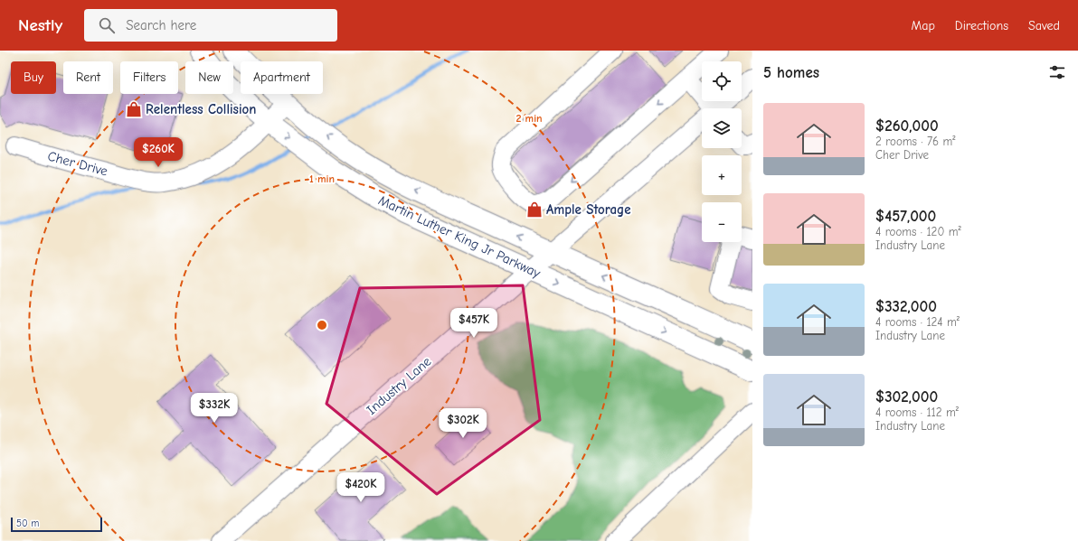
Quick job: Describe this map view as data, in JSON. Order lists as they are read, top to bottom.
{
  "streets": {
    "main road": ["Martin Luther King Jr Parkway"],
    "street": ["Cher Drive", "Industry Lane"]
  },
  "crossings": [
    ["Cher Drive", "Martin Luther King Jr Parkway"],
    ["Martin Luther King Jr Parkway", "Industry Lane"]
  ],
  "places": {
    "shop": ["Relentless Collision", "Ample Storage"]
  },
  "scale_bar": "50 m",
  "page": {
    "header": "Nestly",
    "search": "Search here",
    "nav": ["Map", "Directions", "Saved"],
    "heading": "5 homes",
    "map_buttons": ["+", "−"],
    "chip": [
      "Buy",
      "Rent",
      "Filters",
      "New",
      "Apartment"
    ],
    "list": [
      {
        "name": "$260,000",
        "note": "2 rooms · 76 m² · Cher Drive"
      },
      {
        "name": "$457,000",
        "note": "4 rooms · 120 m² · Industry Lane"
      },
      {
        "name": "$332,000",
        "note": "4 rooms · 124 m² · Industry Lane"
      },
      {
        "name": "$302,000",
        "note": "4 rooms · 112 m² · Industry Lane"
      }
    ],
    "price": [
      "$260K",
      "$457K",
      "$332K",
      "$302K",
      "$420K"
    ],
    "scale": "50 m"
  },
  "rings": ["2 min", "1 min"]
}
